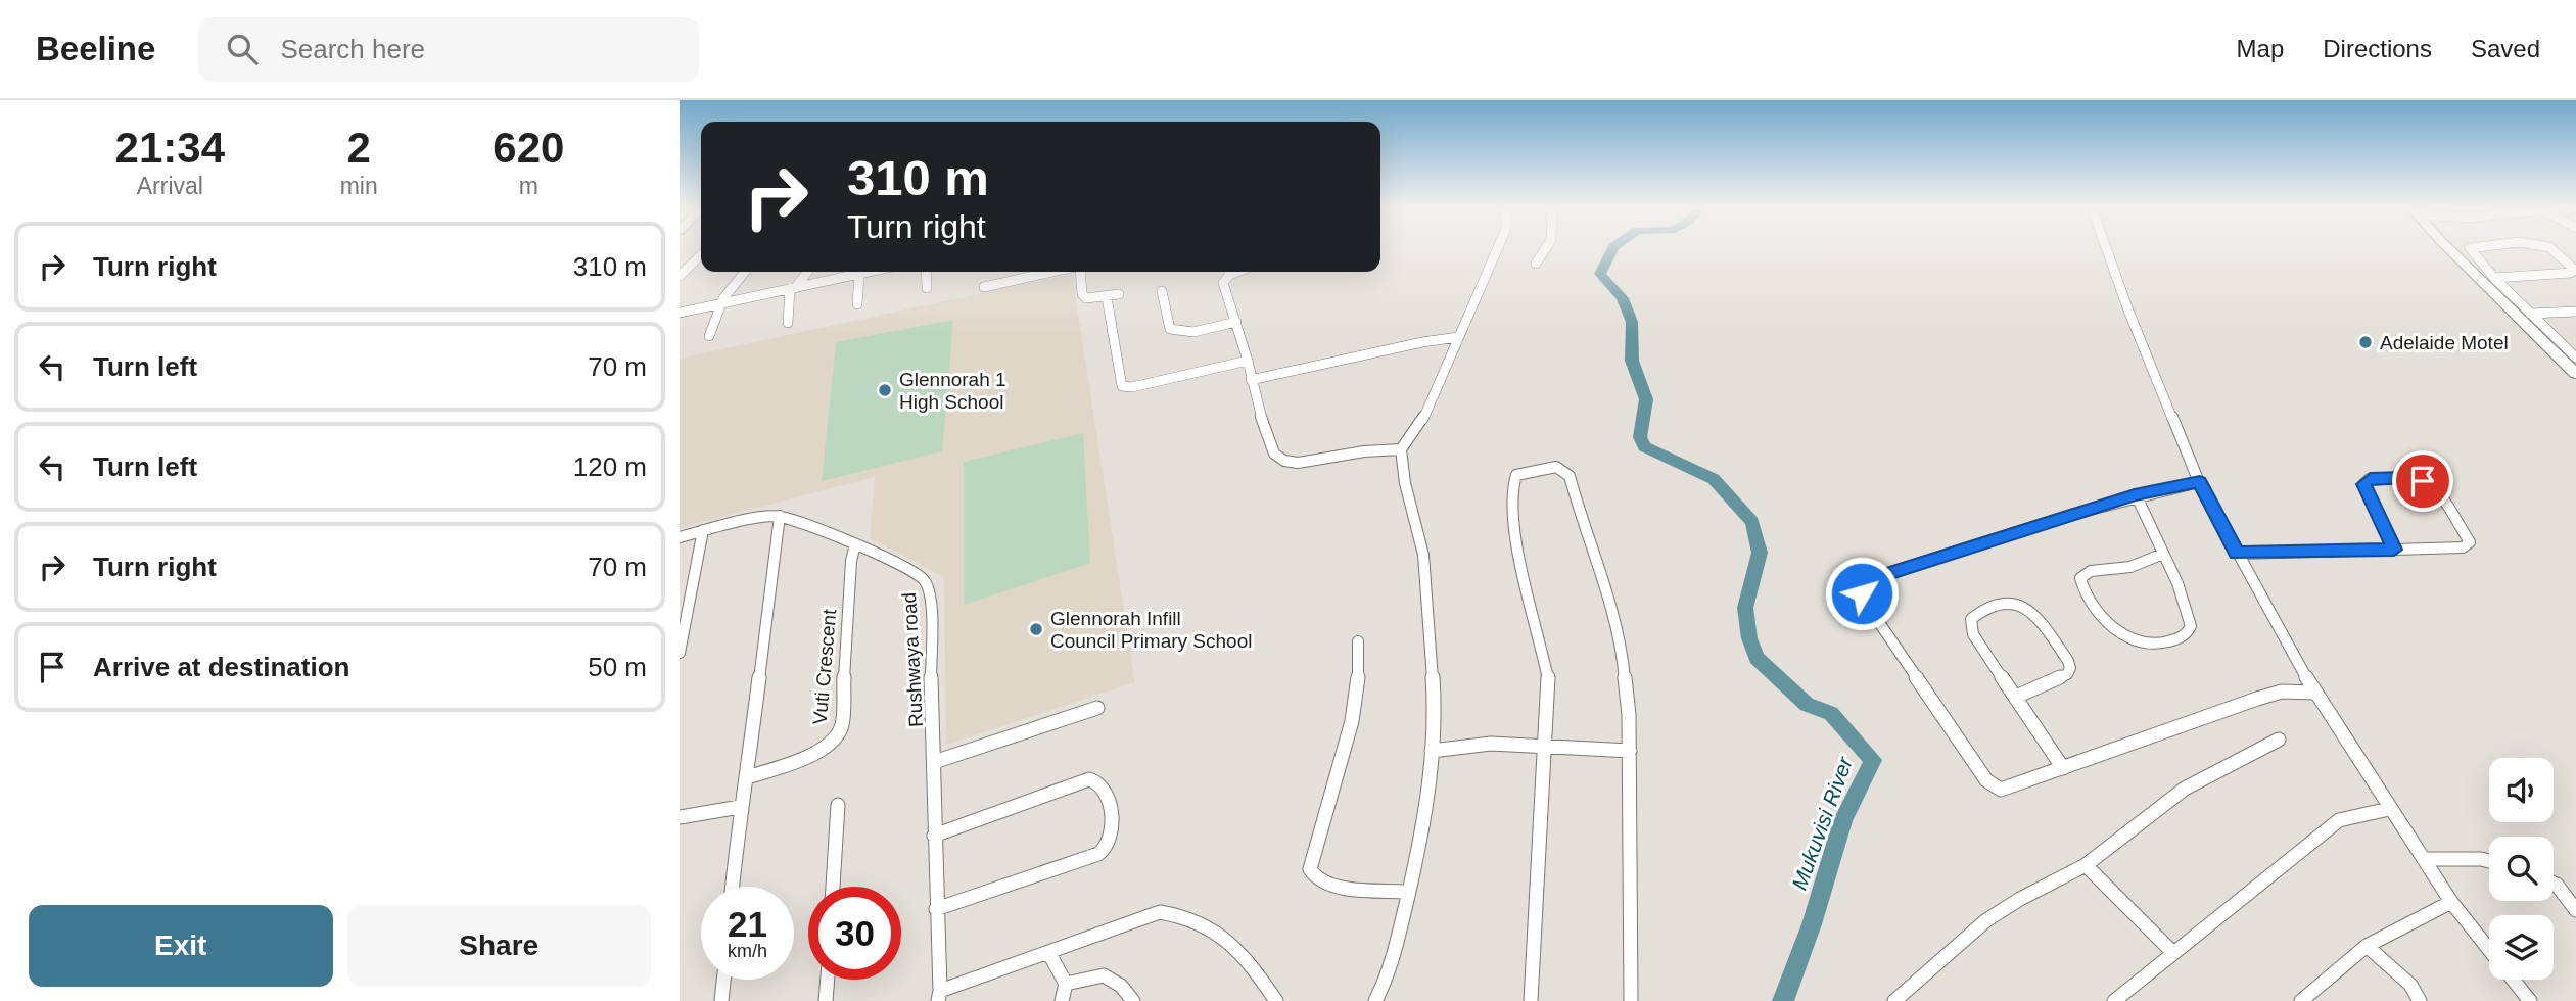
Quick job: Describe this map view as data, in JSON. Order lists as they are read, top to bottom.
{
  "streets": {
    "street": ["Rushwaya road", "Vuti Crescent"]
  },
  "crossings": [
    ["Rushwaya road", "Vuti Crescent"]
  ],
  "water": ["Mukuvisi River"],
  "places": ["Adelaide Motel", "Glennorah 1 High School", "Glennorah Infill Council Primary School"],
  "page": {
    "header": "Beeline",
    "search": "Search here",
    "nav": ["Map", "Directions", "Saved"],
    "eta": [
      "21:34",
      "Arrival",
      "2",
      "min",
      "620",
      "m"
    ],
    "turn": ["310 m", "Turn right"],
    "list": [
      {
        "name": "Turn right",
        "value": "310 m"
      },
      {
        "name": "Turn left",
        "value": "70 m"
      },
      {
        "name": "Turn left",
        "value": "120 m"
      },
      {
        "name": "Turn right",
        "value": "70 m"
      },
      {
        "name": "Arrive at destination",
        "value": "50 m"
      }
    ],
    "speed": "21 km/h",
    "limit": "30",
    "buttons": ["Exit", "Share"]
  }
}
